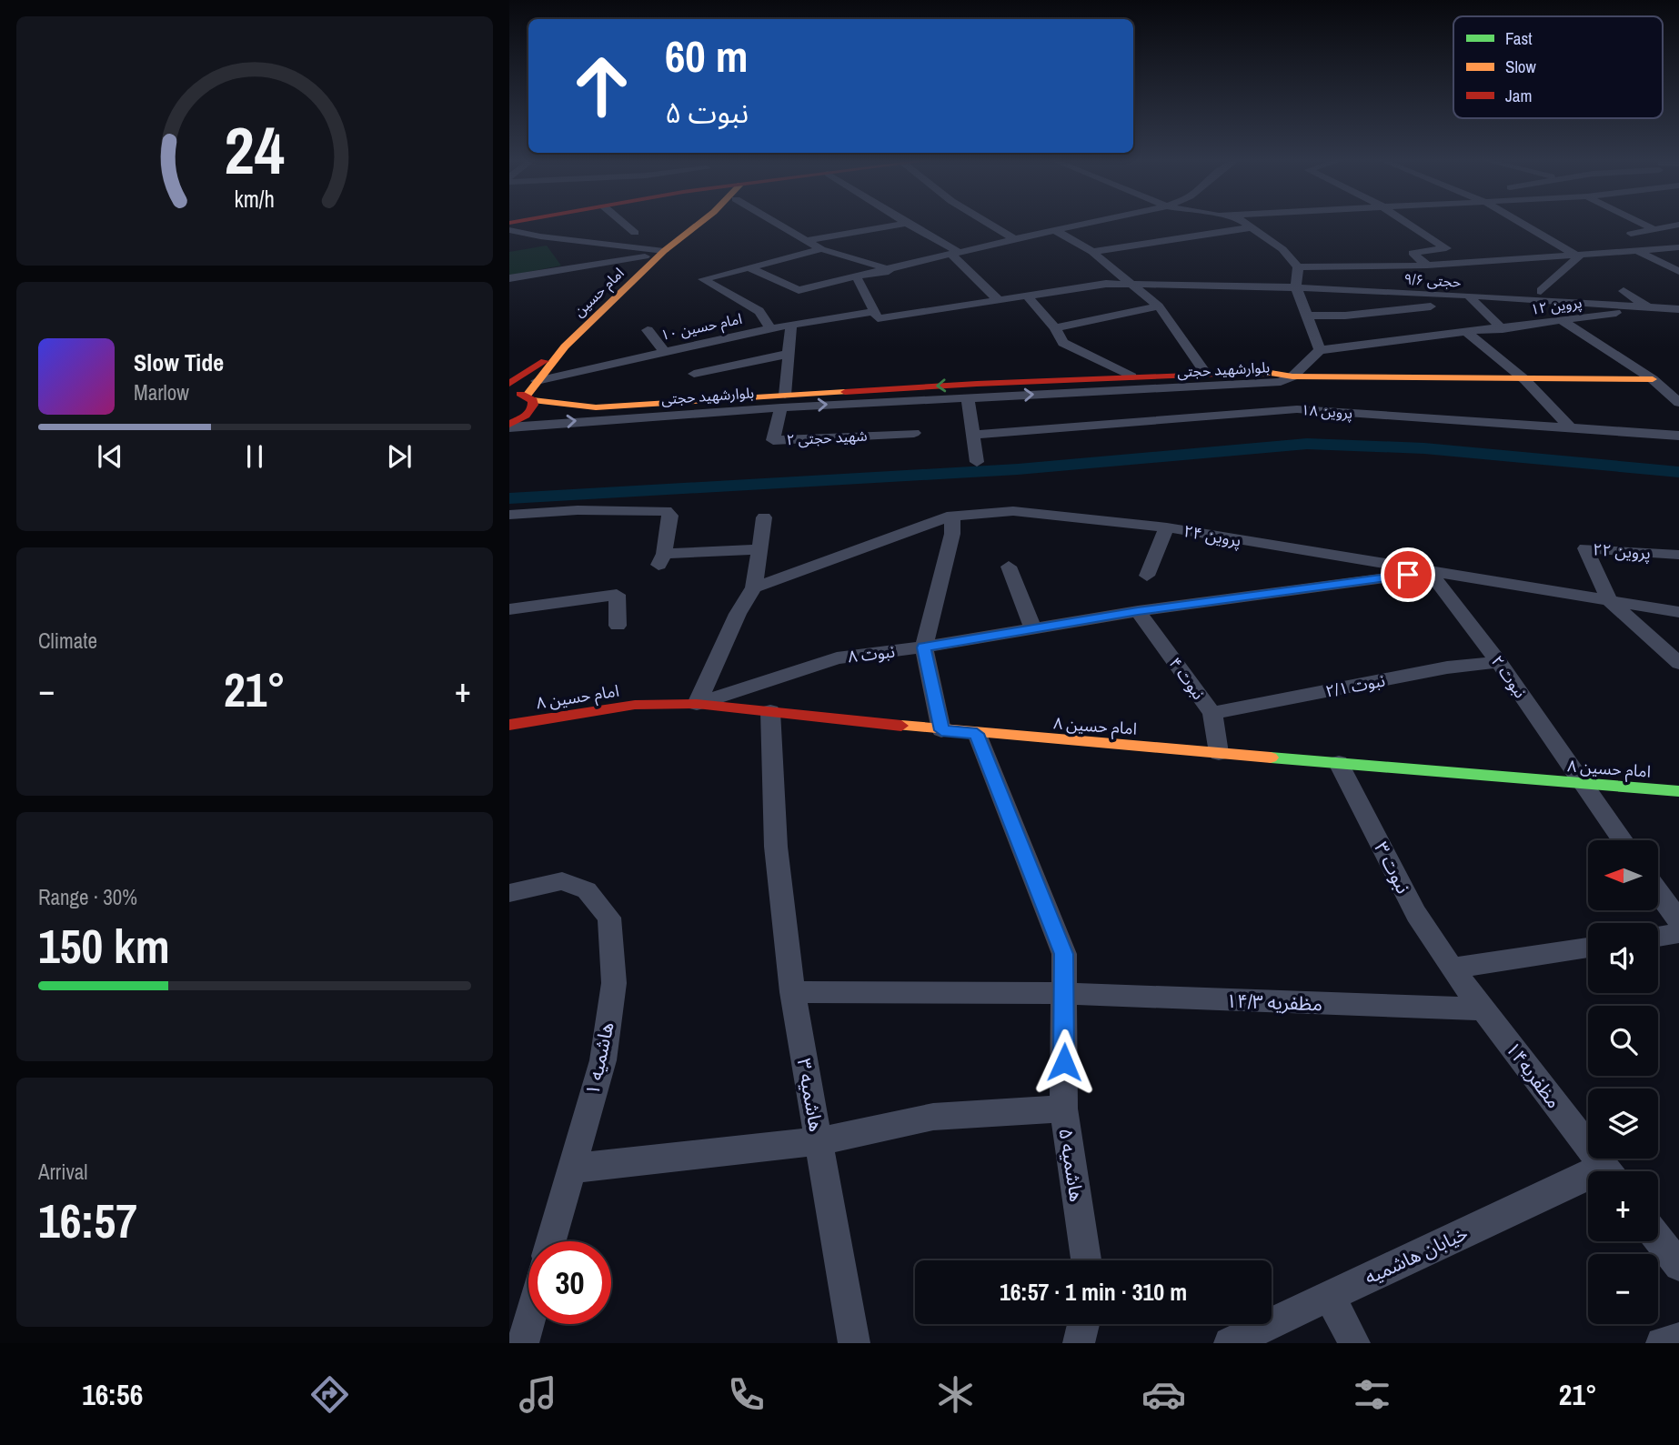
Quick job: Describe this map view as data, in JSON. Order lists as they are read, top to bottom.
{
  "streets": {
    "street": [
      "حجتی ۹/۶",
      "امام حسین",
      "پروین ۱۲",
      "۱۰ امام حسین",
      "بلوارشهید حجتی",
      "پروین ۱۸",
      "شهید حجتی ۲",
      "پروین ۲۴",
      "پروین ۲۲",
      "نبوت ۸",
      "نبوت ۲",
      "نبوت ۴",
      "نبوت ۲/۱",
      "امام حسین ۸",
      "نبوت ۳",
      "مظفریه ۱۴/۳",
      "۱ هاشمیه",
      "مظفریه۱۴",
      "هاشمیه ۳",
      "هاشمیه ۵",
      "خیابان هاشمیه"
    ]
  },
  "crossings": [
    ["حجتی ۹/۶", "پروین ۱۲"],
    ["حجتی ۹/۶", "۱۰ امام حسین"],
    ["امام حسین", "۱۰ امام حسین"],
    ["امام حسین", "بلوارشهید حجتی"],
    ["بلوارشهید حجتی", "پروین ۱۸"],
    ["بلوارشهید حجتی", "شهید حجتی ۲"],
    ["پروین ۲۴", "پروین ۲۲"],
    ["پروین ۲۴", "نبوت ۸"],
    ["پروین ۲۴", "نبوت ۲"],
    ["نبوت ۸", "نبوت ۲"],
    ["نبوت ۸", "نبوت ۴"],
    ["نبوت ۸", "امام حسین ۸"],
    ["نبوت ۲", "نبوت ۲/۱"],
    ["نبوت ۲", "امام حسین ۸"],
    ["نبوت ۴", "نبوت ۲/۱"],
    ["نبوت ۴", "امام حسین ۸"],
    ["امام حسین ۸", "نبوت ۳"],
    ["امام حسین ۸", "هاشمیه ۳"],
    ["امام حسین ۸", "هاشمیه ۵"],
    ["نبوت ۳", "مظفریه۱۴"],
    ["مظفریه ۱۴/۳", "مظفریه۱۴"],
    ["مظفریه ۱۴/۳", "هاشمیه ۳"],
    ["مظفریه ۱۴/۳", "هاشمیه ۵"]
  ],
  "legend": ["Fast", "Slow", "Jam"],
  "north": "left",
  "page": {
    "turn": ["60 m", "نبوت ۵"],
    "song": ["Slow Tide", "Marlow"],
    "tile": [
      "Climate",
      ["Range · 30%", "150 km"],
      ["Arrival", "16:57"]
    ],
    "heat": ["−", "21°", "+"],
    "map_buttons": ["+", "−"],
    "limit": "30",
    "trip": "16:57 · 1 min · 310 m",
    "tabs": ["16:56", "21°"],
    "gauge": ["24", "km/h"]
  }
}
